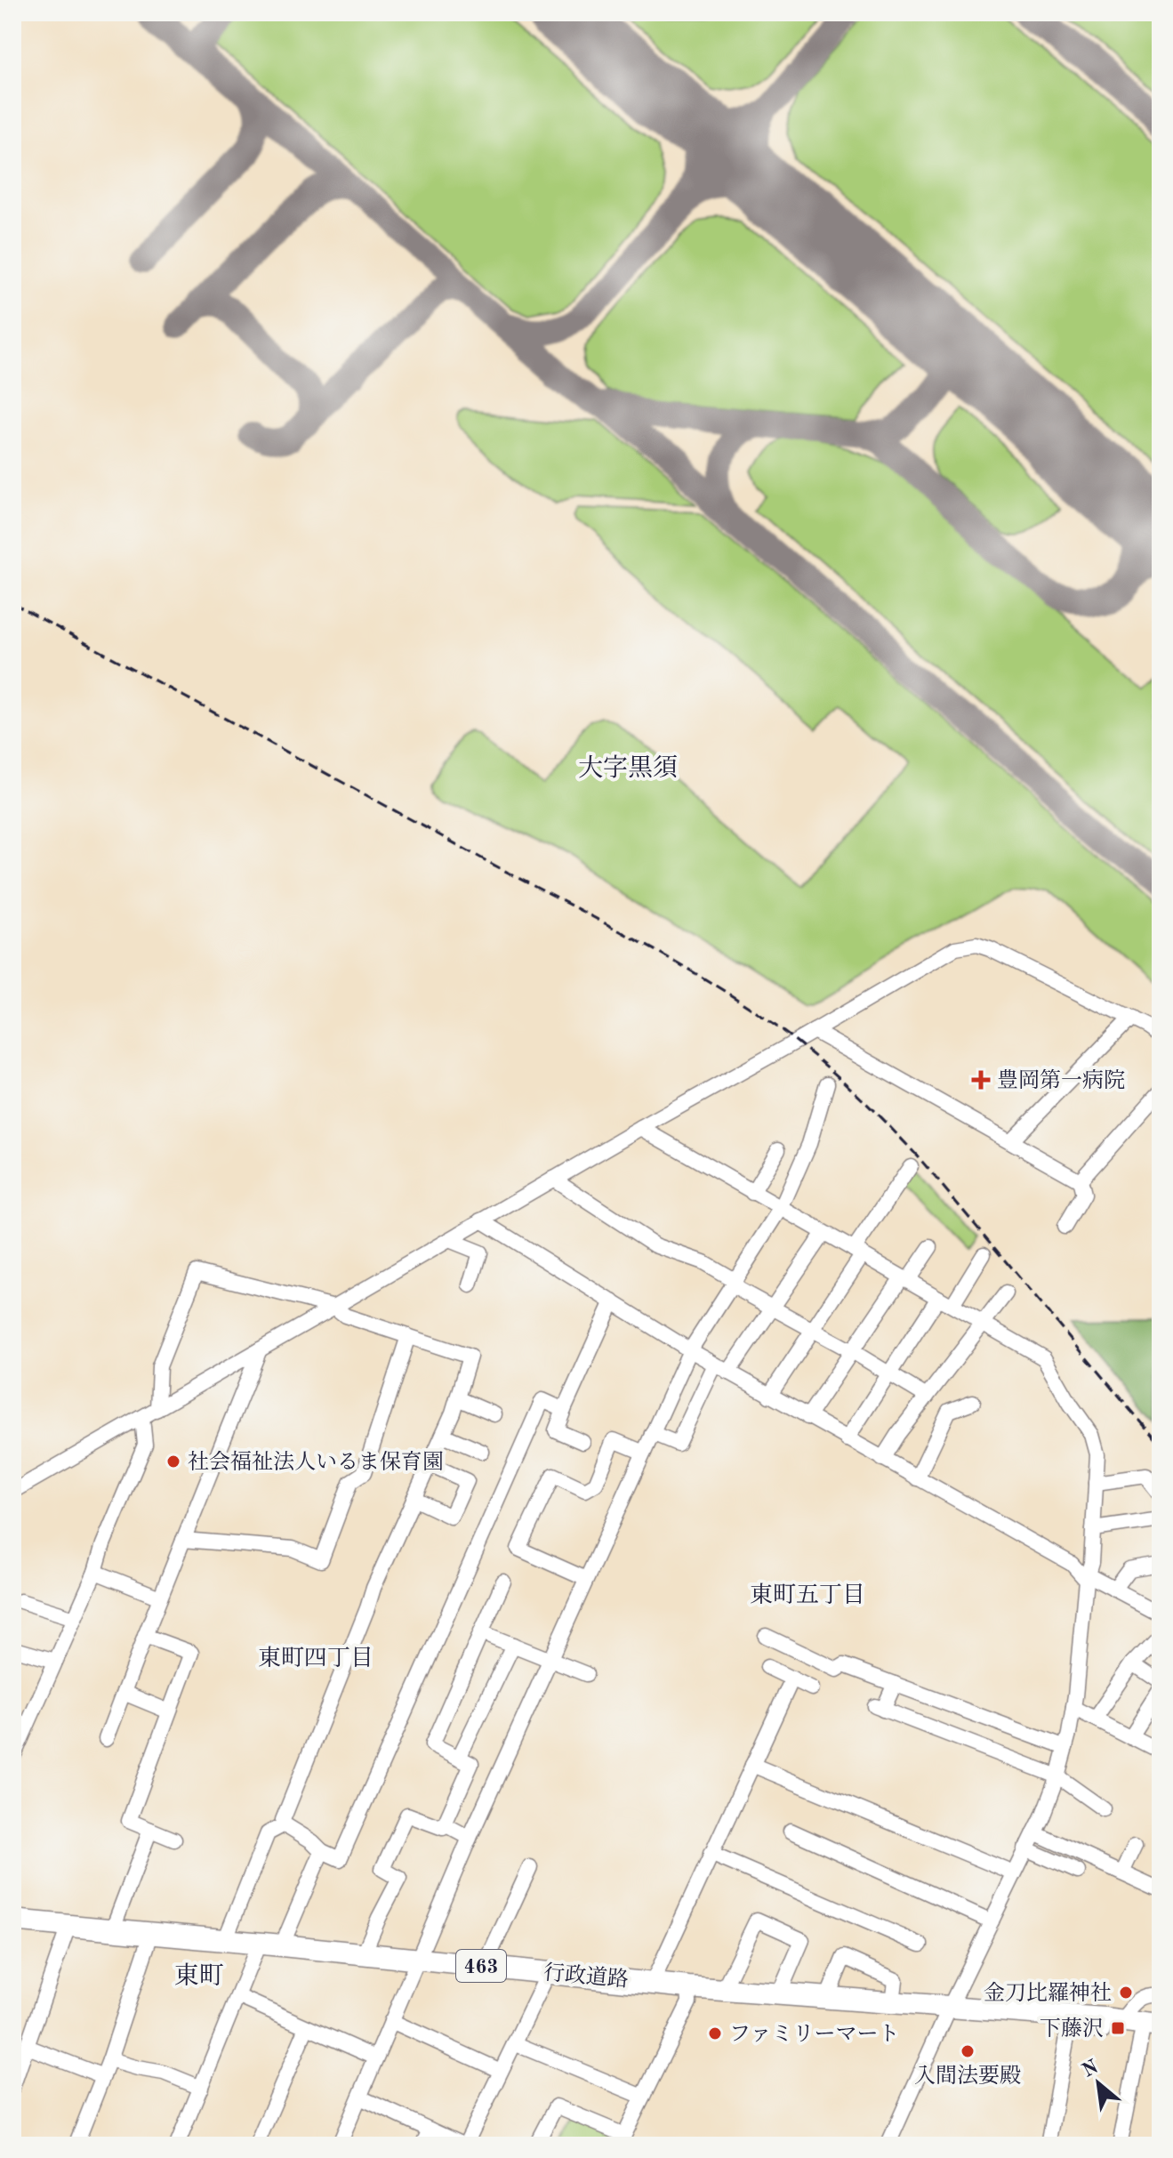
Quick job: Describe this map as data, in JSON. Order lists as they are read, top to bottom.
{
  "streets": {
    "highway": ["463", "行政道路"]
  },
  "districts": [
    "大字黒須",
    "東町五丁目",
    "東町四丁目",
    "東町"
  ],
  "places": {
    "health": ["豊岡第一病院"],
    "other": [
      "社会福祉法人いるま保育園",
      "金刀比羅神社",
      "ファミリーマート",
      "入間法要殿"
    ],
    "transit": ["下藤沢"]
  },
  "north": "top left"
}
